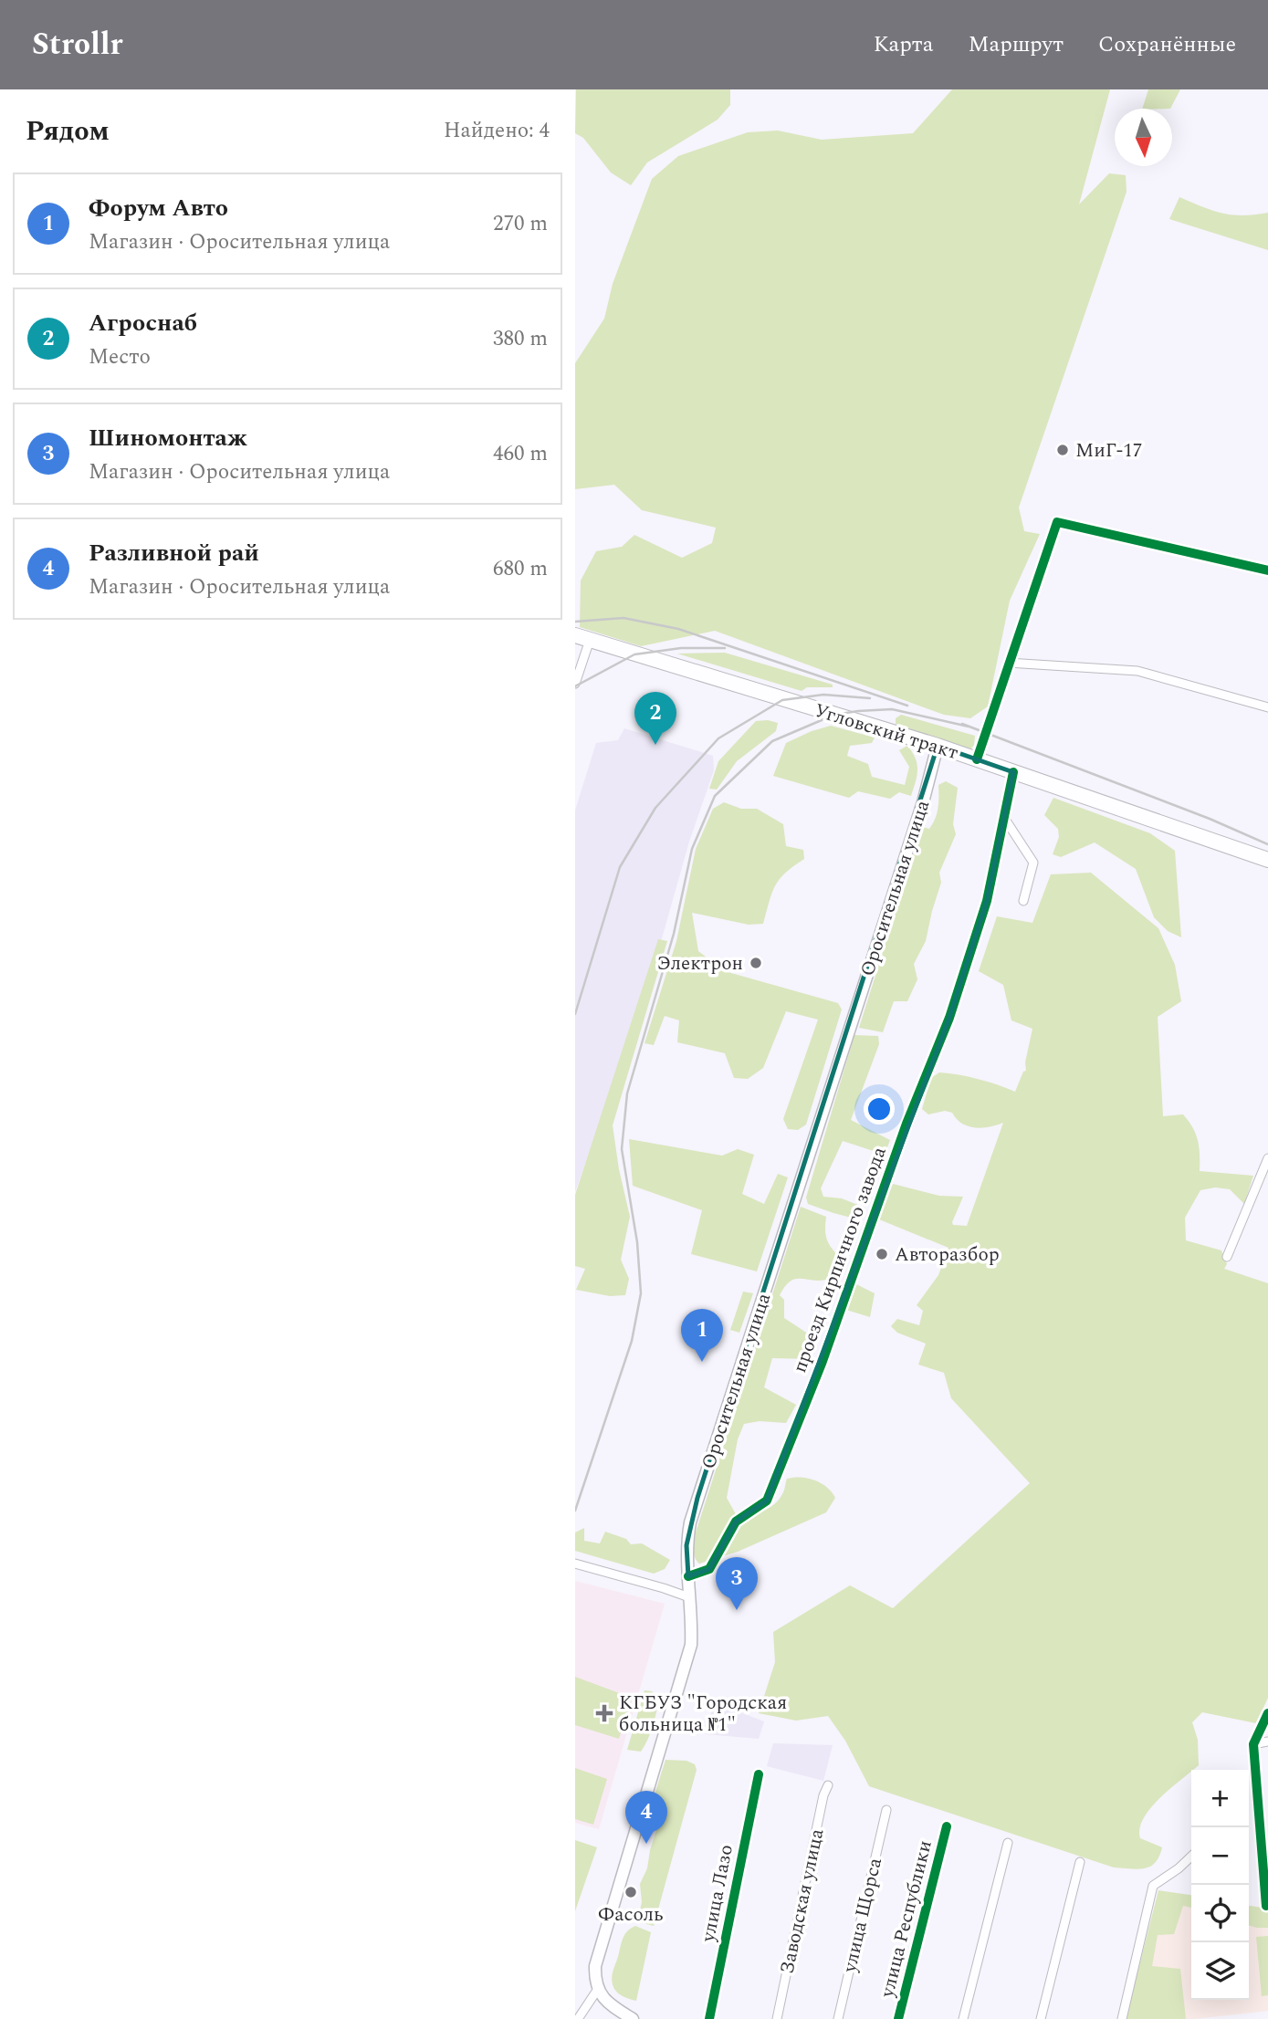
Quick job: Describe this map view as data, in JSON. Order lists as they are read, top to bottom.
{
  "streets": {
    "highway": ["Угловский тракт"],
    "main road": ["Оросительная улица"],
    "street": [
      "проезд Кирпичного завода",
      "улица Лазо",
      "Заводская улица",
      "улица Щорса",
      "улица Республики"
    ]
  },
  "crossings": [
    ["Угловский тракт", "Оросительная улица"],
    ["Угловский тракт", "проезд Кирпичного завода"],
    ["Оросительная улица", "проезд Кирпичного завода"]
  ],
  "places": {
    "other": [
      "МиГ-17",
      "Электрон",
      "Авторазбор",
      "Фасоль"
    ],
    "health": ["КГБУЗ \"Городская больница №1\""]
  },
  "north": "bottom",
  "page": {
    "header": "Strollr",
    "nav": ["Карта", "Маршрут", "Сохранённые"],
    "heading": ["Рядом", "Найдено: 4"],
    "list": [
      {
        "mark": "1",
        "name": "Форум Авто",
        "note": "Магазин · Оросительная улица",
        "value": "270 m"
      },
      {
        "mark": "2",
        "name": "Агроснаб",
        "note": "Место",
        "value": "380 m"
      },
      {
        "mark": "3",
        "name": "Шиномонтаж",
        "note": "Магазин · Оросительная улица",
        "value": "460 m"
      },
      {
        "mark": "4",
        "name": "Разливной рай",
        "note": "Магазин · Оросительная улица",
        "value": "680 m"
      }
    ],
    "pins": [
      "2",
      "1",
      "3",
      "4"
    ],
    "map_buttons": ["+", "−"]
  }
}
